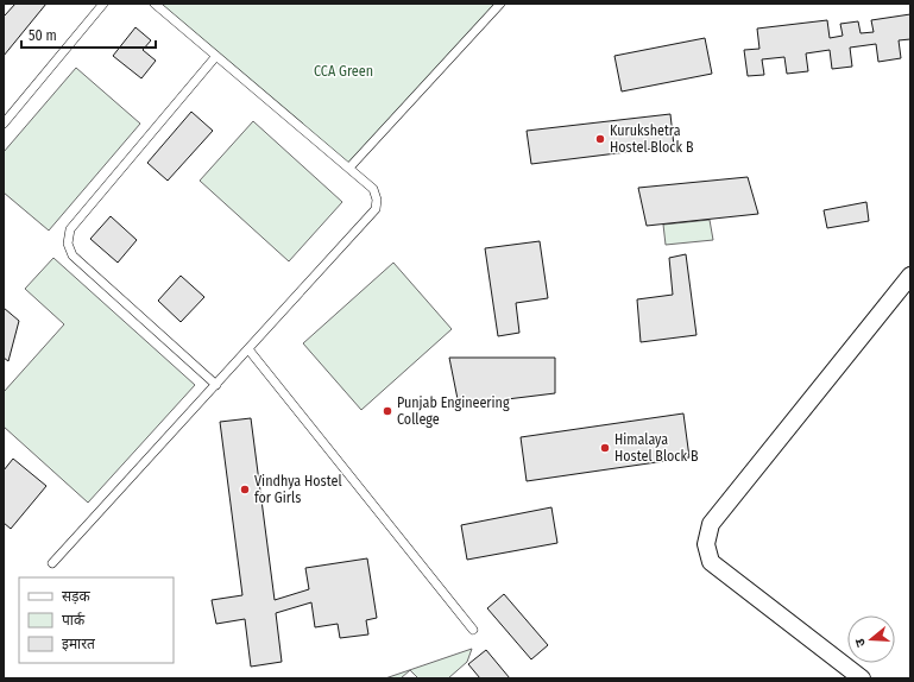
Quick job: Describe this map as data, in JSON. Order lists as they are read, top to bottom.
{
  "parks": ["CCA Green"],
  "places": [
    "Kurukshetra Hostel Block B",
    "Punjab Engineering College",
    "Himalaya Hostel Block B",
    "Vindhya Hostel for Girls"
  ],
  "legend": ["सड़क", "पार्क", "इमारत"],
  "scale_bar": "50 m",
  "north": "left"
}
